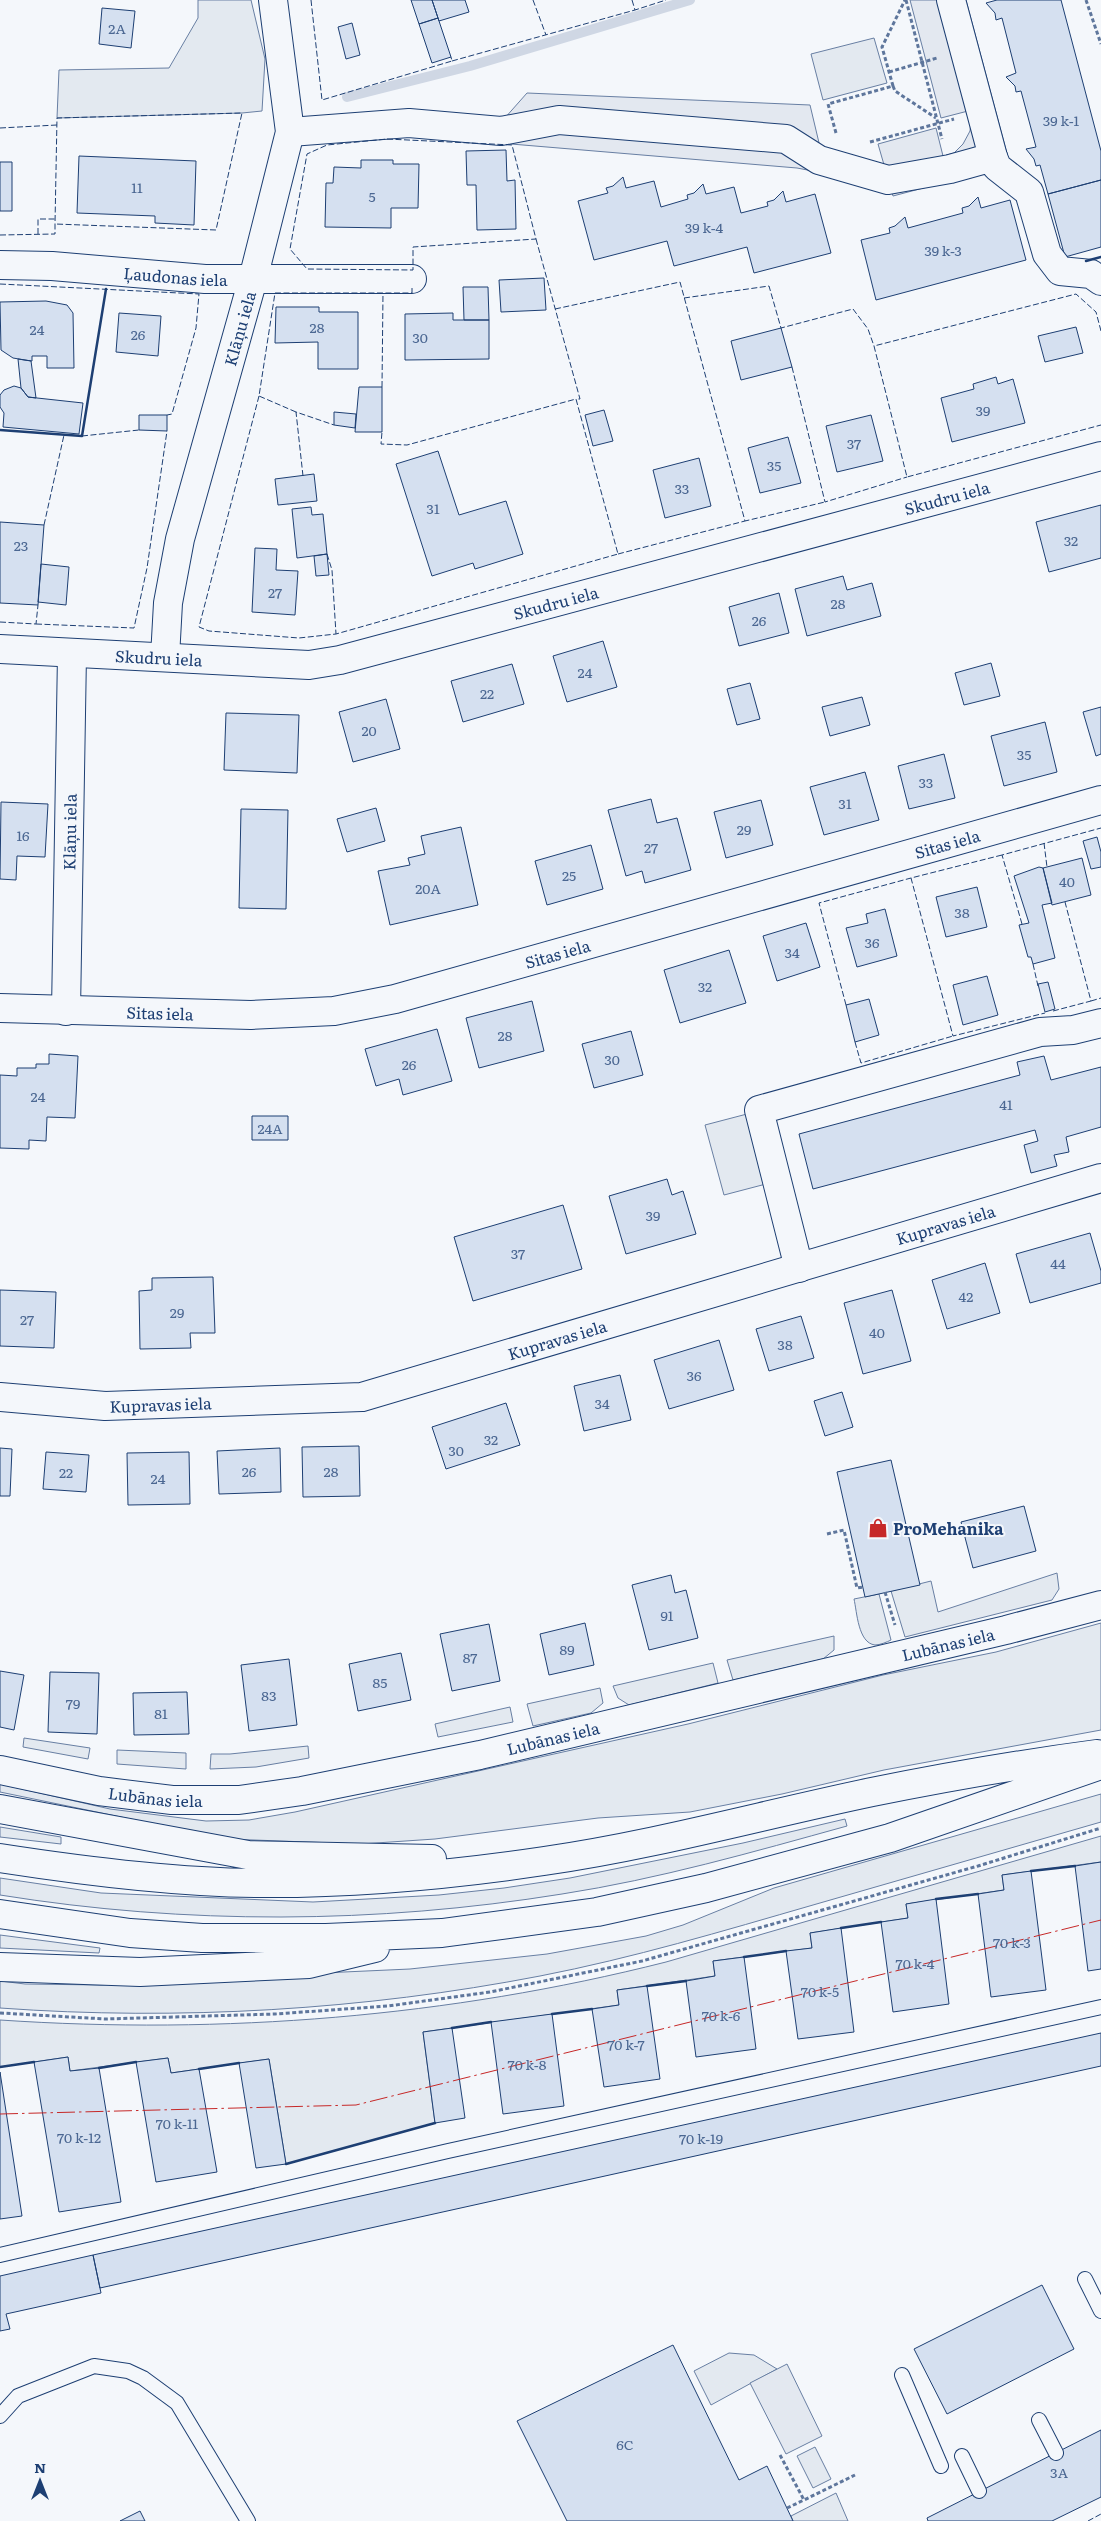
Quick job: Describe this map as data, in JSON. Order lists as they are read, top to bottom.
{
  "streets": {
    "main road": [
      "Ļaudonas iela",
      "Klāņu iela",
      "Skudru iela",
      "Sitas iela",
      "Kupravas iela",
      "Lubānas iela"
    ]
  },
  "crossings": [
    ["Ļaudonas iela", "Klāņu iela"],
    ["Klāņu iela", "Skudru iela"],
    ["Klāņu iela", "Sitas iela"]
  ],
  "places": {
    "shop": ["ProMehanika"]
  },
  "house_numbers": [
    "2A",
    "39 k-1",
    "11",
    "5",
    "39 k-4",
    "39 k-3",
    "28",
    "24",
    "26",
    "30",
    "39",
    "37",
    "35",
    "33",
    "31",
    "32",
    "23",
    "27",
    "28",
    "26",
    "24",
    "22",
    "20",
    "35",
    "33",
    "31",
    "29",
    "16",
    "27",
    "25",
    "40",
    "20A",
    "38",
    "36",
    "34",
    "32",
    "28",
    "30",
    "26",
    "24",
    "41",
    "24A",
    "39",
    "37",
    "44",
    "42",
    "29",
    "27",
    "40",
    "38",
    "36",
    "34",
    "32",
    "30",
    "26",
    "28",
    "22",
    "24",
    "91",
    "89",
    "87",
    "85",
    "83",
    "79",
    "81",
    "70 k-3",
    "70 k-4",
    "70 k-5",
    "70 k-6",
    "70 k-7",
    "70 k-8",
    "70 k-11",
    "70 k-12",
    "70 k-19",
    "6C",
    "3A"
  ],
  "north": "top"
}
